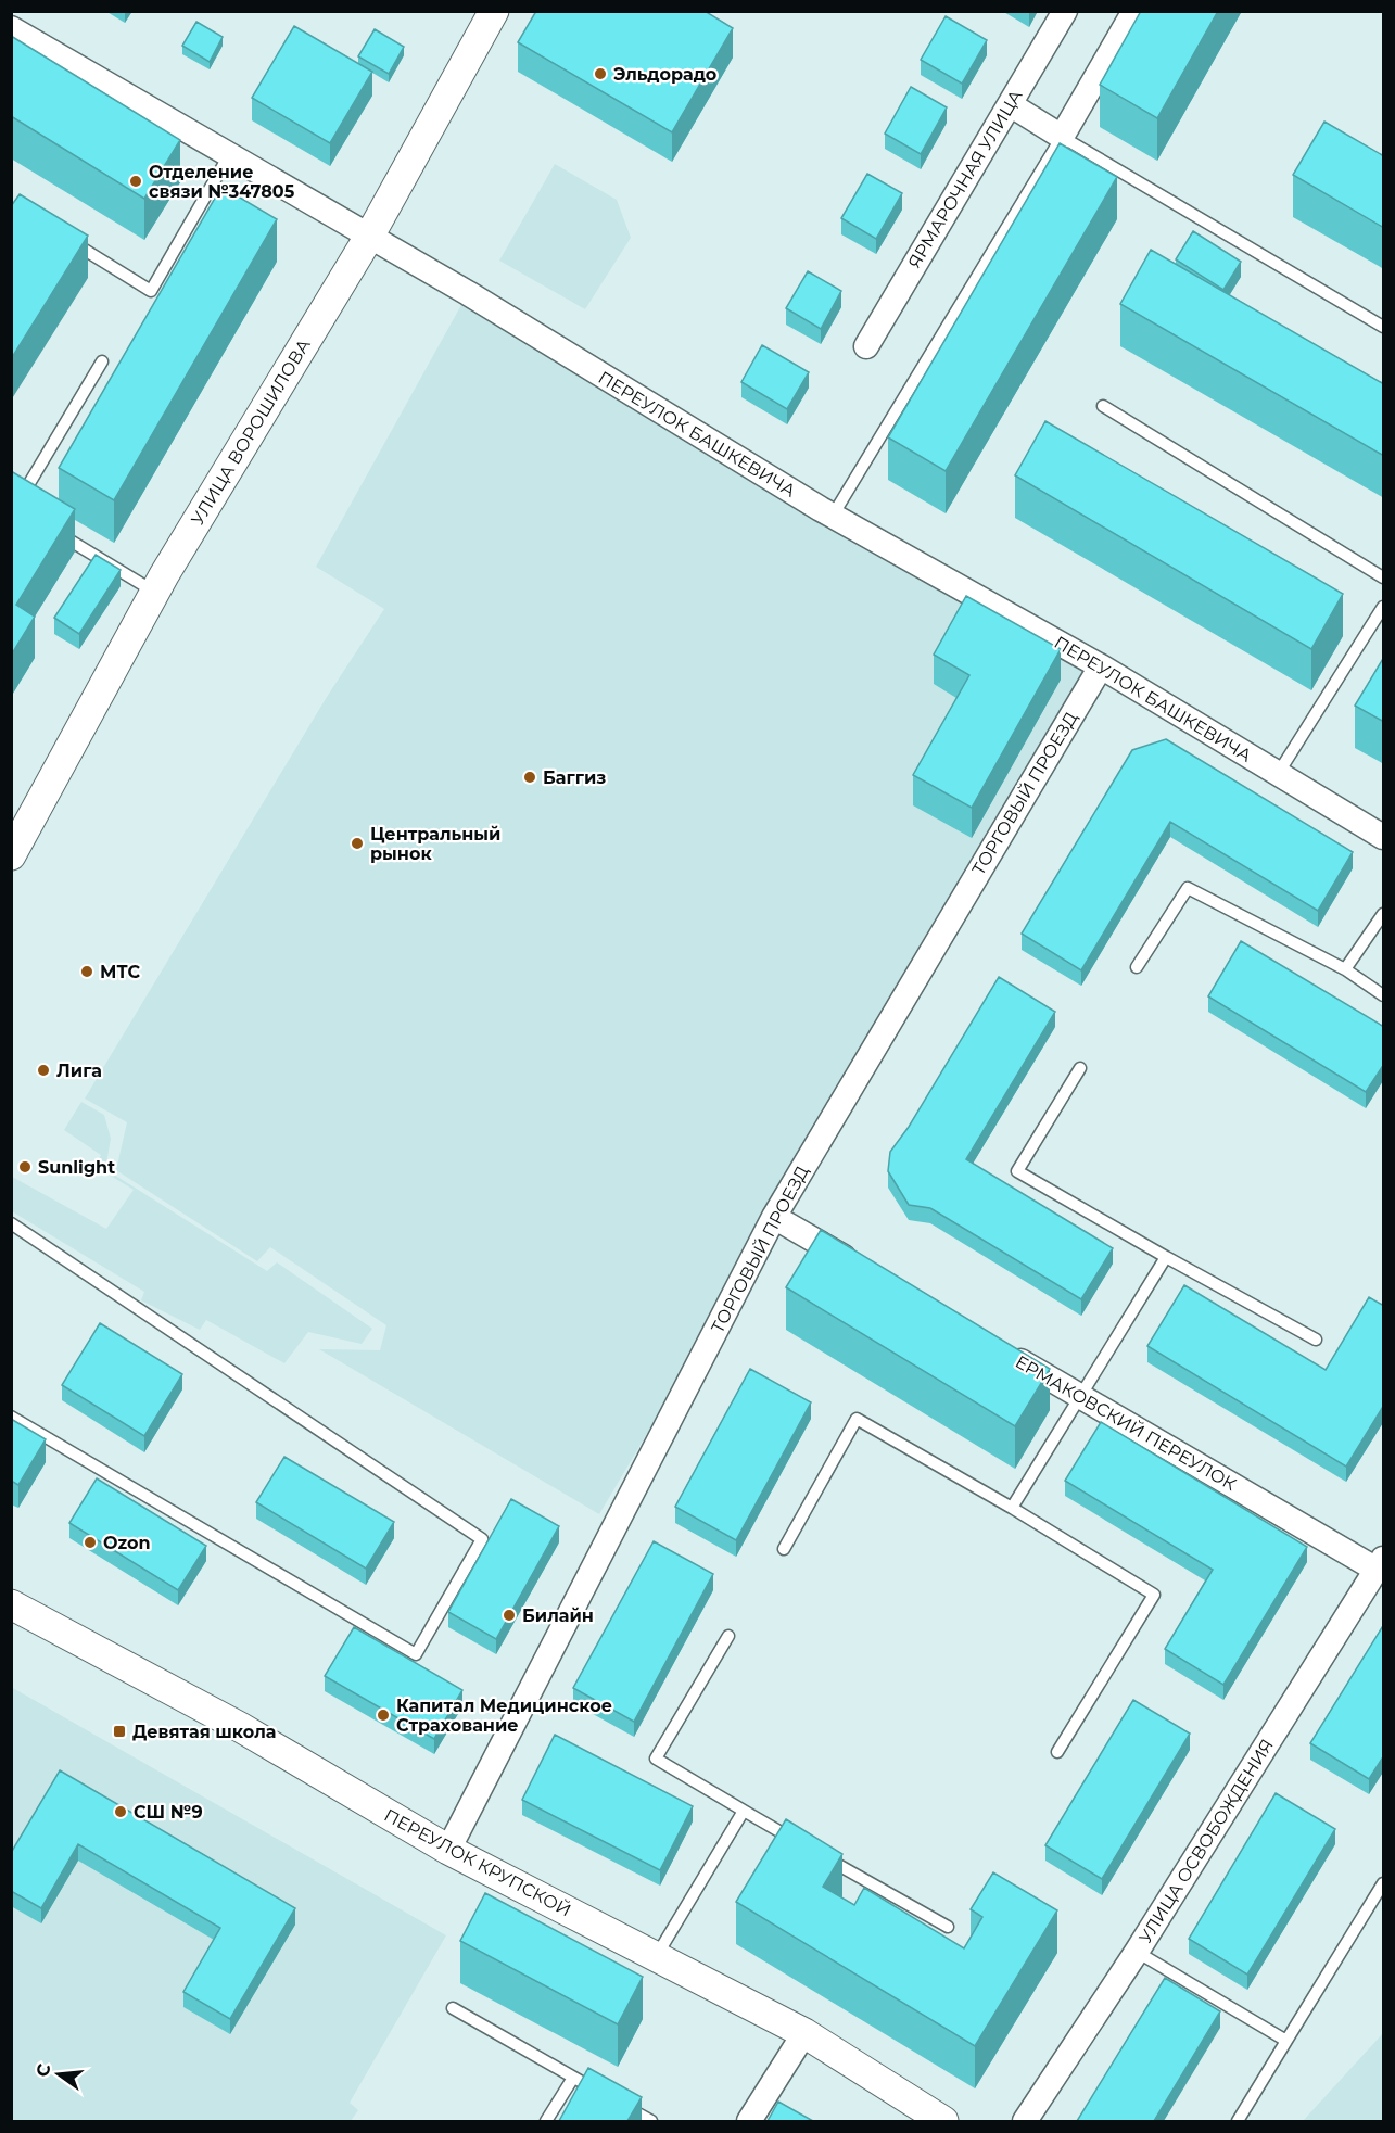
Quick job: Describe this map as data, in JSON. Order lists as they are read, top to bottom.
{
  "streets": {
    "street": [
      "ЯРМАРОЧНАЯ УЛИЦА",
      "УЛИЦА ВОРОШИЛОВА",
      "ПЕРЕУЛОК БАШКЕВИЧА",
      "ТОРГОВЫЙ ПРОЕЗД",
      "ЕРМАКОВСКИЙ ПЕРЕУЛОК",
      "УЛИЦА ОСВОБОЖДЕНИЯ",
      "ПЕРЕУЛОК КРУПСКОЙ"
    ]
  },
  "crossings": [
    ["УЛИЦА ВОРОШИЛОВА", "ПЕРЕУЛОК БАШКЕВИЧА"],
    ["ПЕРЕУЛОК БАШКЕВИЧА", "ТОРГОВЫЙ ПРОЕЗД"],
    ["ТОРГОВЫЙ ПРОЕЗД", "ПЕРЕУЛОК КРУПСКОЙ"],
    ["ЕРМАКОВСКИЙ ПЕРЕУЛОК", "УЛИЦА ОСВОБОЖДЕНИЯ"]
  ],
  "places": {
    "other": [
      "Эльдорадо",
      "Отделение связи №347805",
      "Баггиз",
      "Центральный рынок",
      "МТС",
      "Лига",
      "Sunlight",
      "Ozon",
      "Билайн",
      "Капитал Медицинское Страхование",
      "СШ №9"
    ],
    "transit": ["Девятая школа"]
  },
  "north": "left"
}
